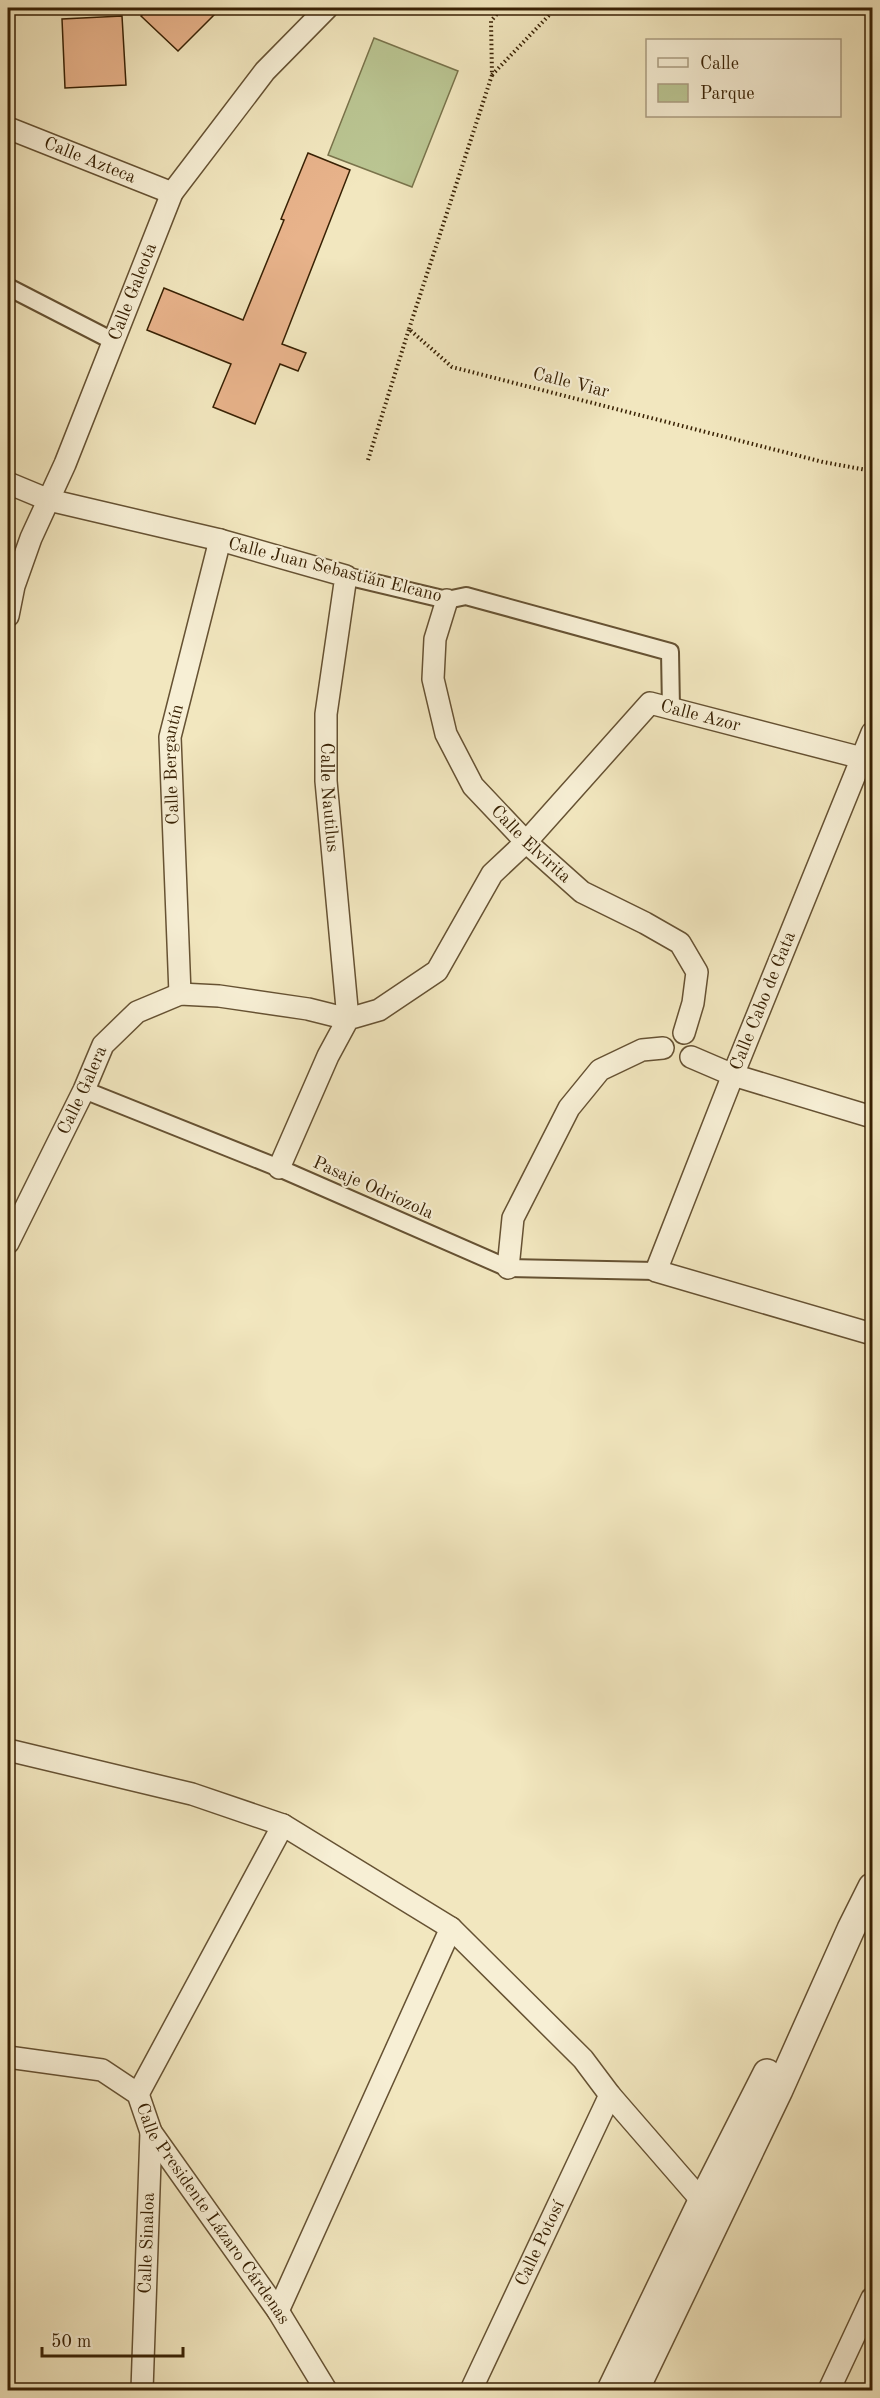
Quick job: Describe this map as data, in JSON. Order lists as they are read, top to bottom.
{
  "streets": {
    "street": [
      "Calle Azteca",
      "Calle Galeota",
      "Calle Juan Sebastián Elcano",
      "Calle Azor",
      "Calle Bergantín",
      "Calle Nautilus",
      "Calle Elvirita",
      "Calle Cabo de Gata",
      "Calle Galera",
      "Pasaje Odriozola",
      "Calle Presidente Lázaro Cárdenas",
      "Calle Sinaloa",
      "Calle Potosí"
    ],
    "path": ["Calle Viar"]
  },
  "crossings": [
    ["Calle Azteca", "Calle Galeota"],
    ["Calle Galeota", "Calle Juan Sebastián Elcano"],
    ["Calle Juan Sebastián Elcano", "Calle Azor"],
    ["Calle Juan Sebastián Elcano", "Calle Bergantín"],
    ["Calle Juan Sebastián Elcano", "Calle Nautilus"],
    ["Calle Juan Sebastián Elcano", "Calle Elvirita"],
    ["Calle Azor", "Calle Elvirita"],
    ["Calle Azor", "Calle Cabo de Gata"],
    ["Calle Bergantín", "Calle Galera"],
    ["Calle Nautilus", "Calle Galera"],
    ["Calle Cabo de Gata", "Pasaje Odriozola"],
    ["Calle Galera", "Pasaje Odriozola"],
    ["Calle Presidente Lázaro Cárdenas", "Calle Sinaloa"]
  ],
  "legend": ["Calle", "Parque"],
  "scale_bar": "50 m"
}
